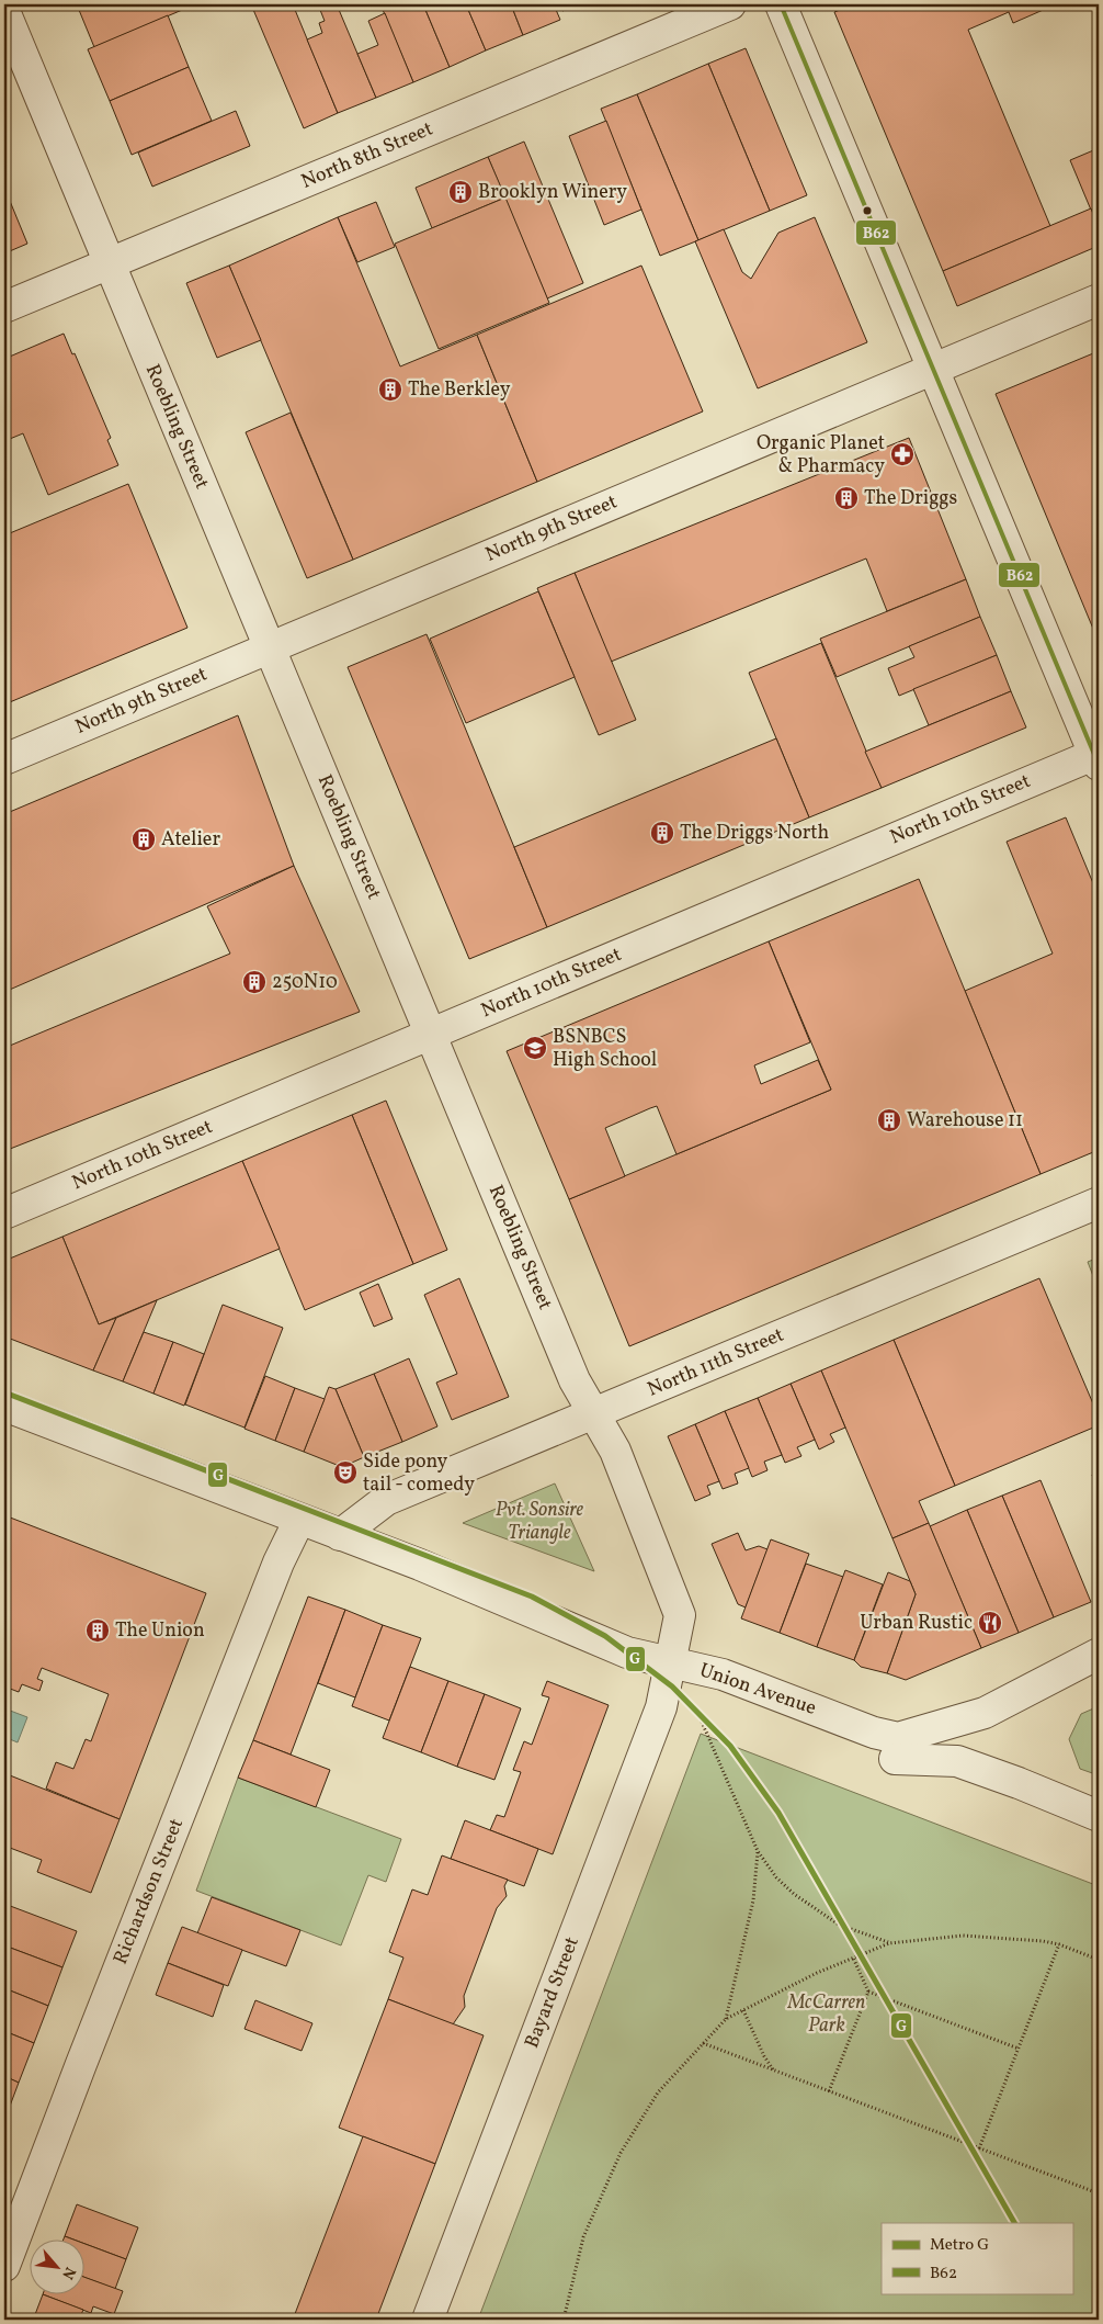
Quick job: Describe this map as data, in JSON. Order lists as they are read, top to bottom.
{
  "streets": {
    "street": [
      "North 8th Street",
      "Roebling Street",
      "North 9th Street",
      "North 10th Street",
      "North 11th Street",
      "Union Avenue",
      "Richardson Street",
      "Bayard Street"
    ]
  },
  "crossings": [
    ["North 8th Street", "Roebling Street"],
    ["Roebling Street", "North 9th Street"],
    ["Roebling Street", "North 10th Street"],
    ["Roebling Street", "North 11th Street"],
    ["Roebling Street", "Union Avenue"],
    ["Roebling Street", "Bayard Street"],
    ["North 11th Street", "Union Avenue"],
    ["Union Avenue", "Richardson Street"],
    ["Union Avenue", "Bayard Street"]
  ],
  "parks": ["Pvt. Sonsire Triangle", "McCarren Park"],
  "places": {
    "building": [
      "Brooklyn Winery",
      "The Berkley",
      "The Driggs",
      "The Driggs North",
      "Atelier",
      "250N10",
      "Warehouse 11",
      "The Union"
    ],
    "pharmacy": ["Organic Planet & Pharmacy"],
    "school or university": ["BSNBCS High School"],
    "theatre": ["Side pony tail - comedy"],
    "restaurant": ["Urban Rustic"]
  },
  "lines": ["transit line B62", "metro line G"],
  "legend": ["Metro G", "B62"],
  "north": "bottom right"
}
